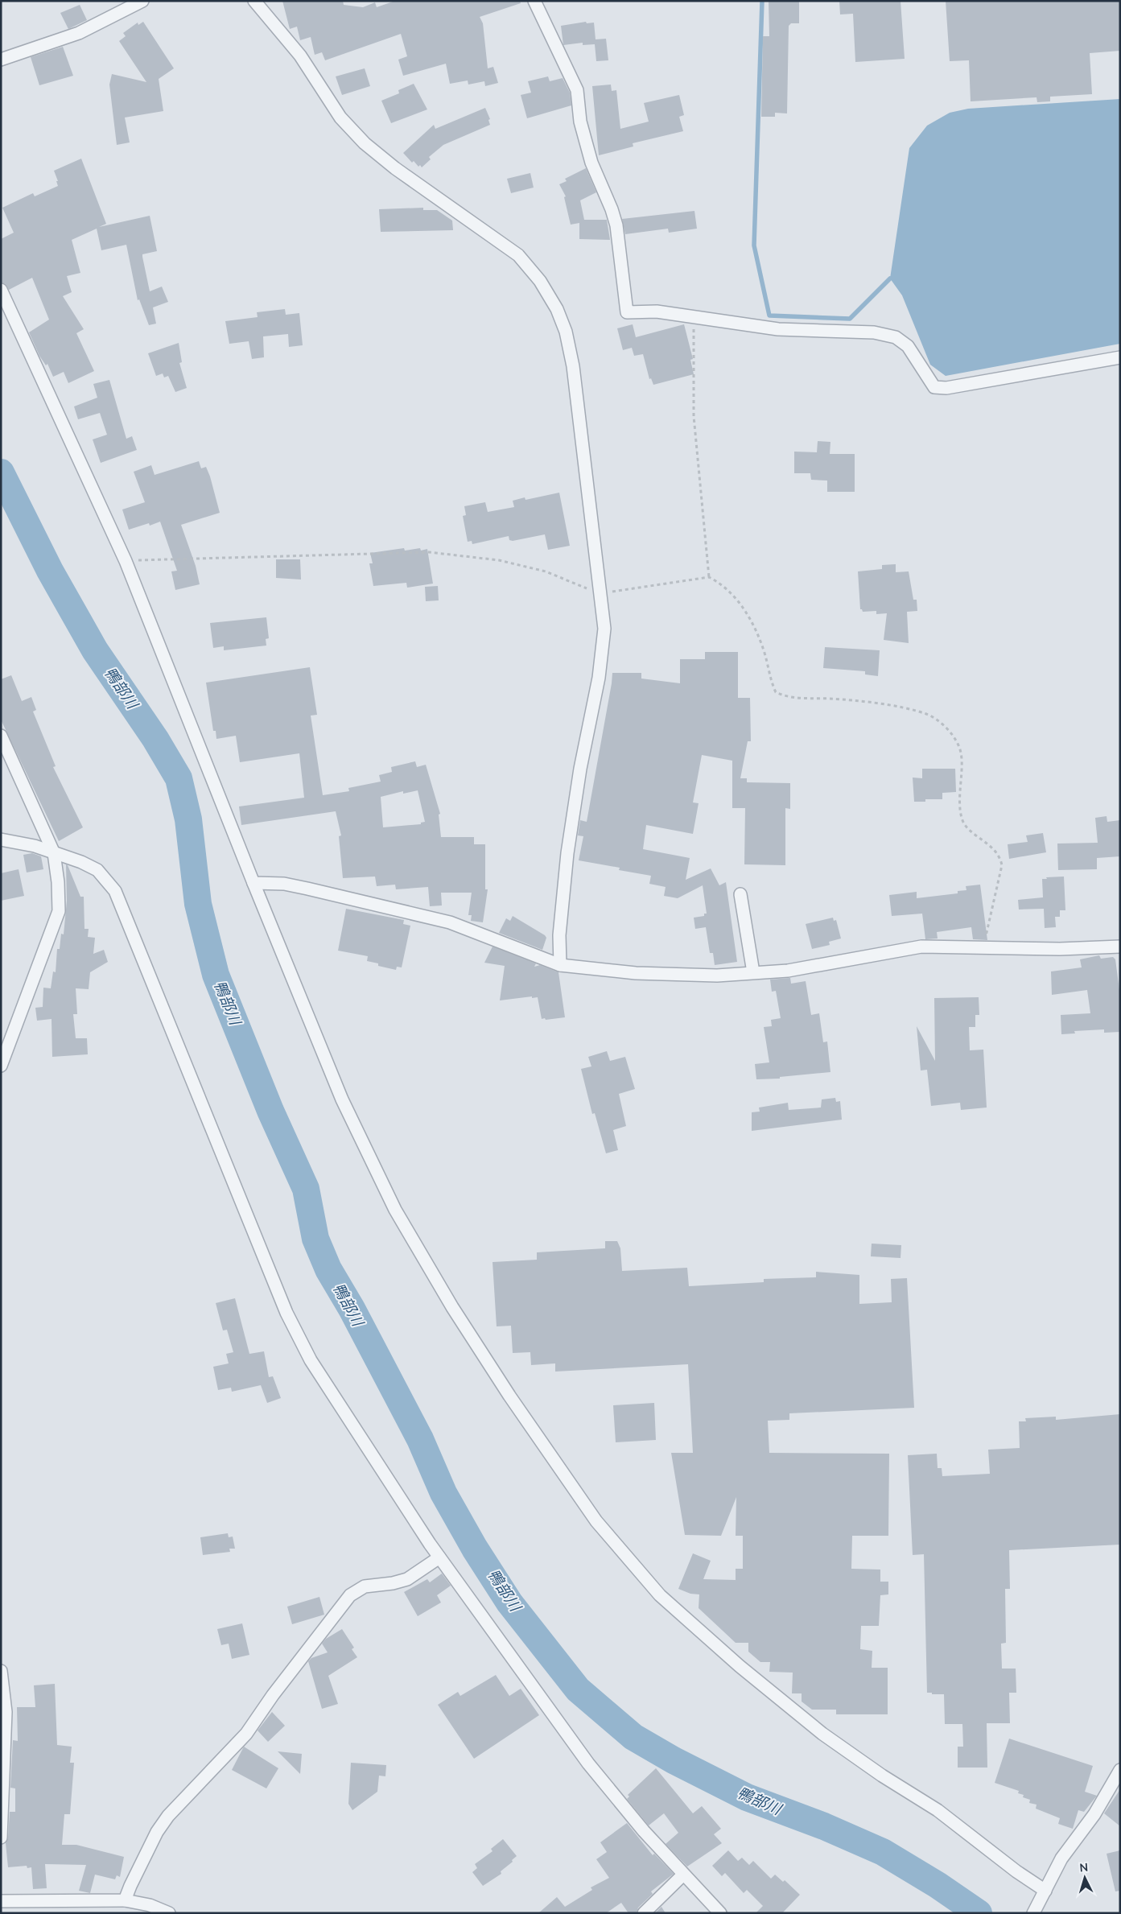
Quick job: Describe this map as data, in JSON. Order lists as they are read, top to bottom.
{
  "water": ["鴨部川"],
  "north": "top"
}
